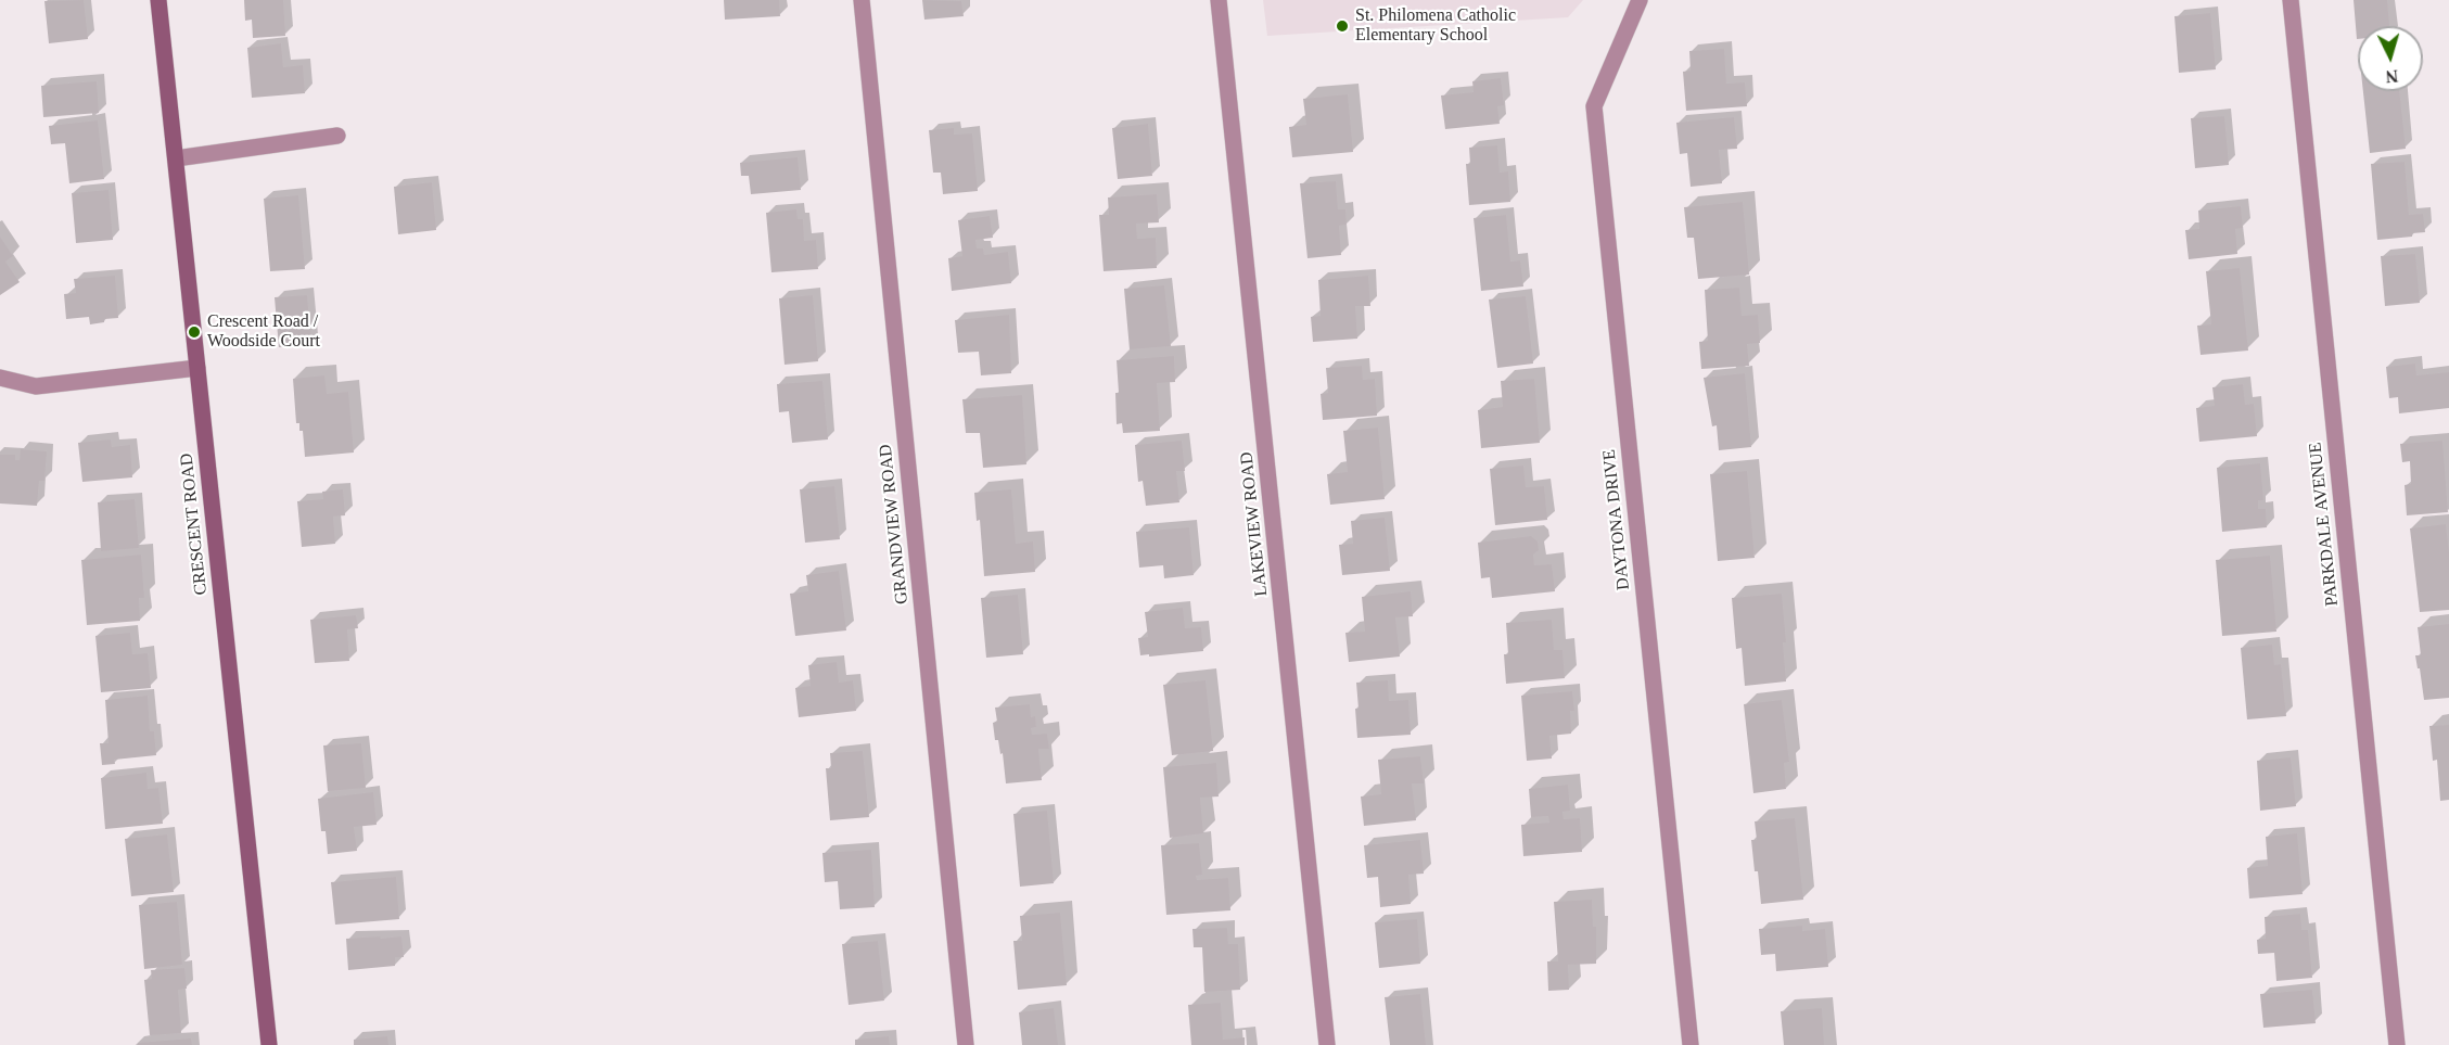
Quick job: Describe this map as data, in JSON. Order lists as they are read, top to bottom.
{
  "streets": {
    "street": [
      "DAYTONA DRIVE",
      "CRESCENT ROAD",
      "GRANDVIEW ROAD",
      "LAKEVIEW ROAD",
      "PARKDALE AVENUE"
    ]
  },
  "places": ["St. Philomena Catholic Elementary School", "Crescent Road / Woodside Court"],
  "north": "bottom"
}
